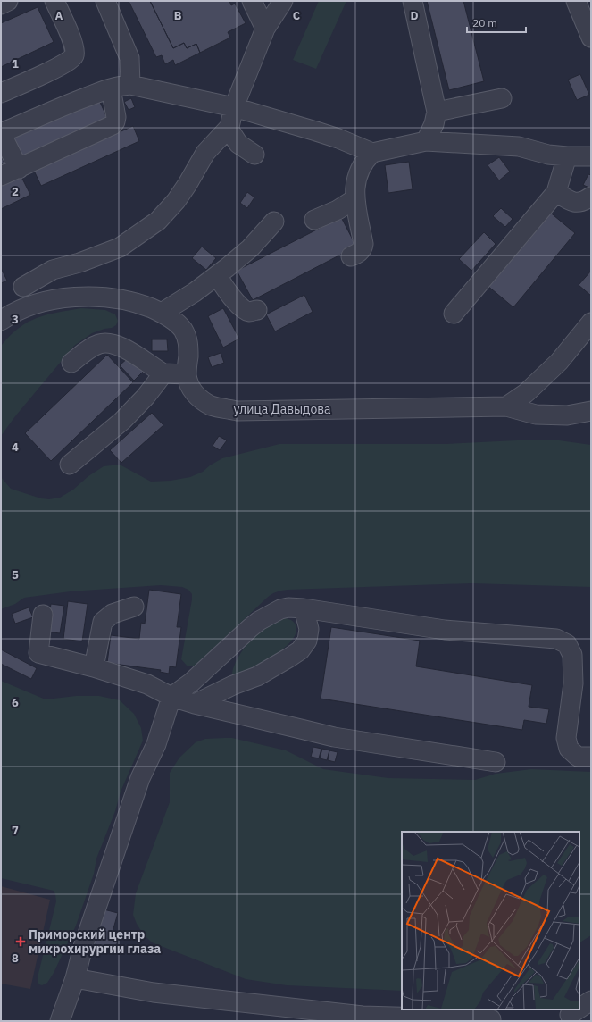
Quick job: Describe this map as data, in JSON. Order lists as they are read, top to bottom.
{
  "streets": {
    "street": ["улица Давыдова"]
  },
  "places": {
    "health": ["Приморский центр микрохирургии глаза"]
  },
  "scale_bar": "20 m",
  "grid": {
    "columns": [
      "A",
      "B",
      "C",
      "D"
    ],
    "rows": [
      "1",
      "2",
      "3",
      "4",
      "5",
      "6",
      "7",
      "8"
    ]
  }
}
